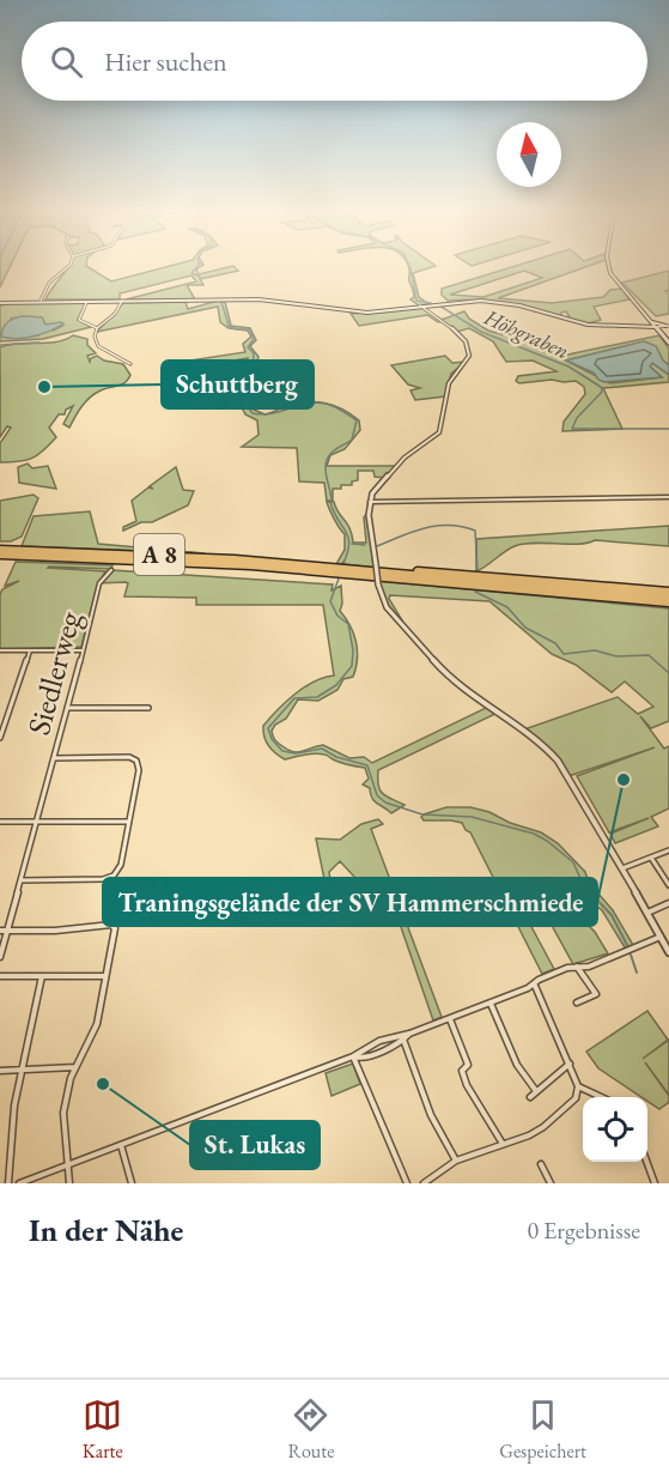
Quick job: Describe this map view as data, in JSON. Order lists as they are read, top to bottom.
{
  "streets": {
    "highway": ["A 8"],
    "street": ["Siedlerweg"]
  },
  "water": ["Höhgraben"],
  "places": ["Schuttberg", "Traningsgelände der SV Hammerschmiede", "St. Lukas"],
  "north": "top",
  "page": {
    "search": "Hier suchen",
    "heading": ["In der Nähe", "0 Ergebnisse"],
    "nav": ["Karte", "Route", "Gespeichert"]
  }
}
